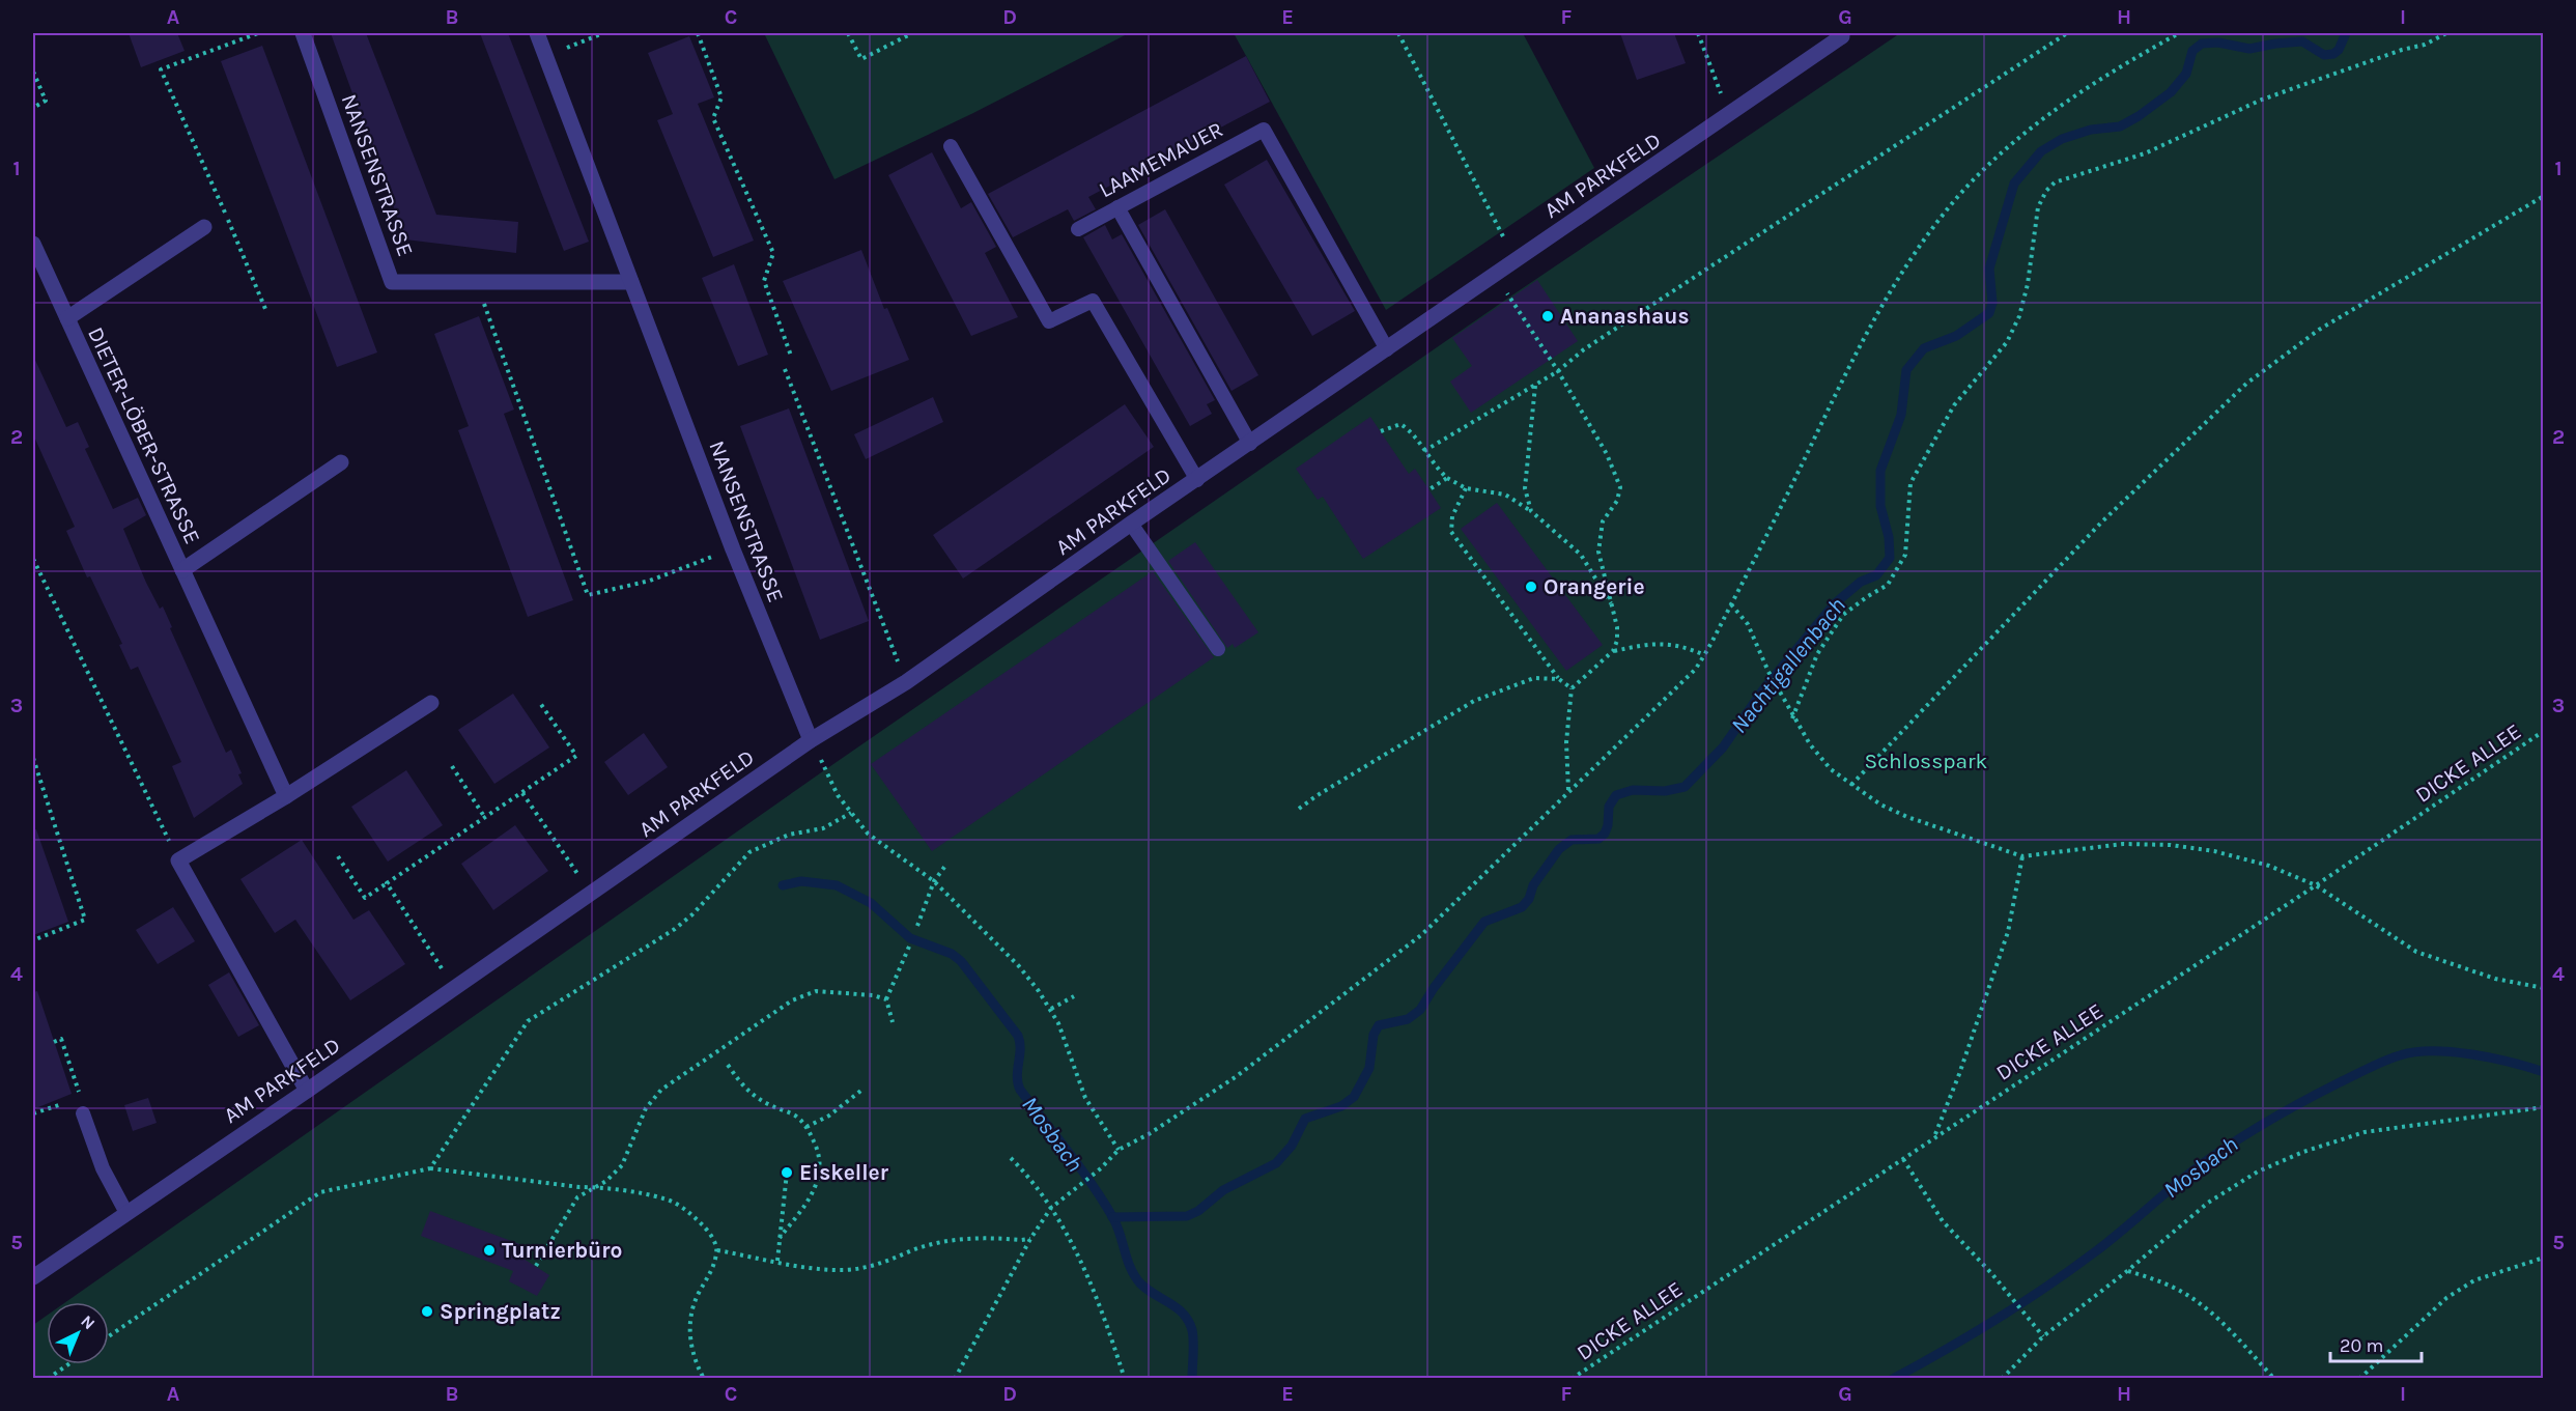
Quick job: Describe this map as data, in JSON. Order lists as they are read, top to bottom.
{
  "streets": {
    "street": ["NANSENSTRASSE", "AM PARKFELD", "DIETER-LÖBER-STRASSE"],
    "lane": ["LAAMEMAUER"],
    "path": ["DICKE ALLEE"]
  },
  "crossings": [
    ["LAAMEMAUER", "AM PARKFELD"],
    ["NANSENSTRASSE", "AM PARKFELD"]
  ],
  "water": ["Nachtigallenbach", "Mosbach"],
  "parks": ["Schlosspark"],
  "places": [
    "Ananashaus",
    "Orangerie",
    "Eiskeller",
    "Turnierbüro",
    "Springplatz"
  ],
  "scale_bar": "20 m",
  "north": "top right",
  "grid": {
    "columns": [
      "A",
      "B",
      "C",
      "D",
      "E",
      "F",
      "G",
      "H",
      "I"
    ],
    "rows": [
      "1",
      "2",
      "3",
      "4",
      "5"
    ]
  }
}
